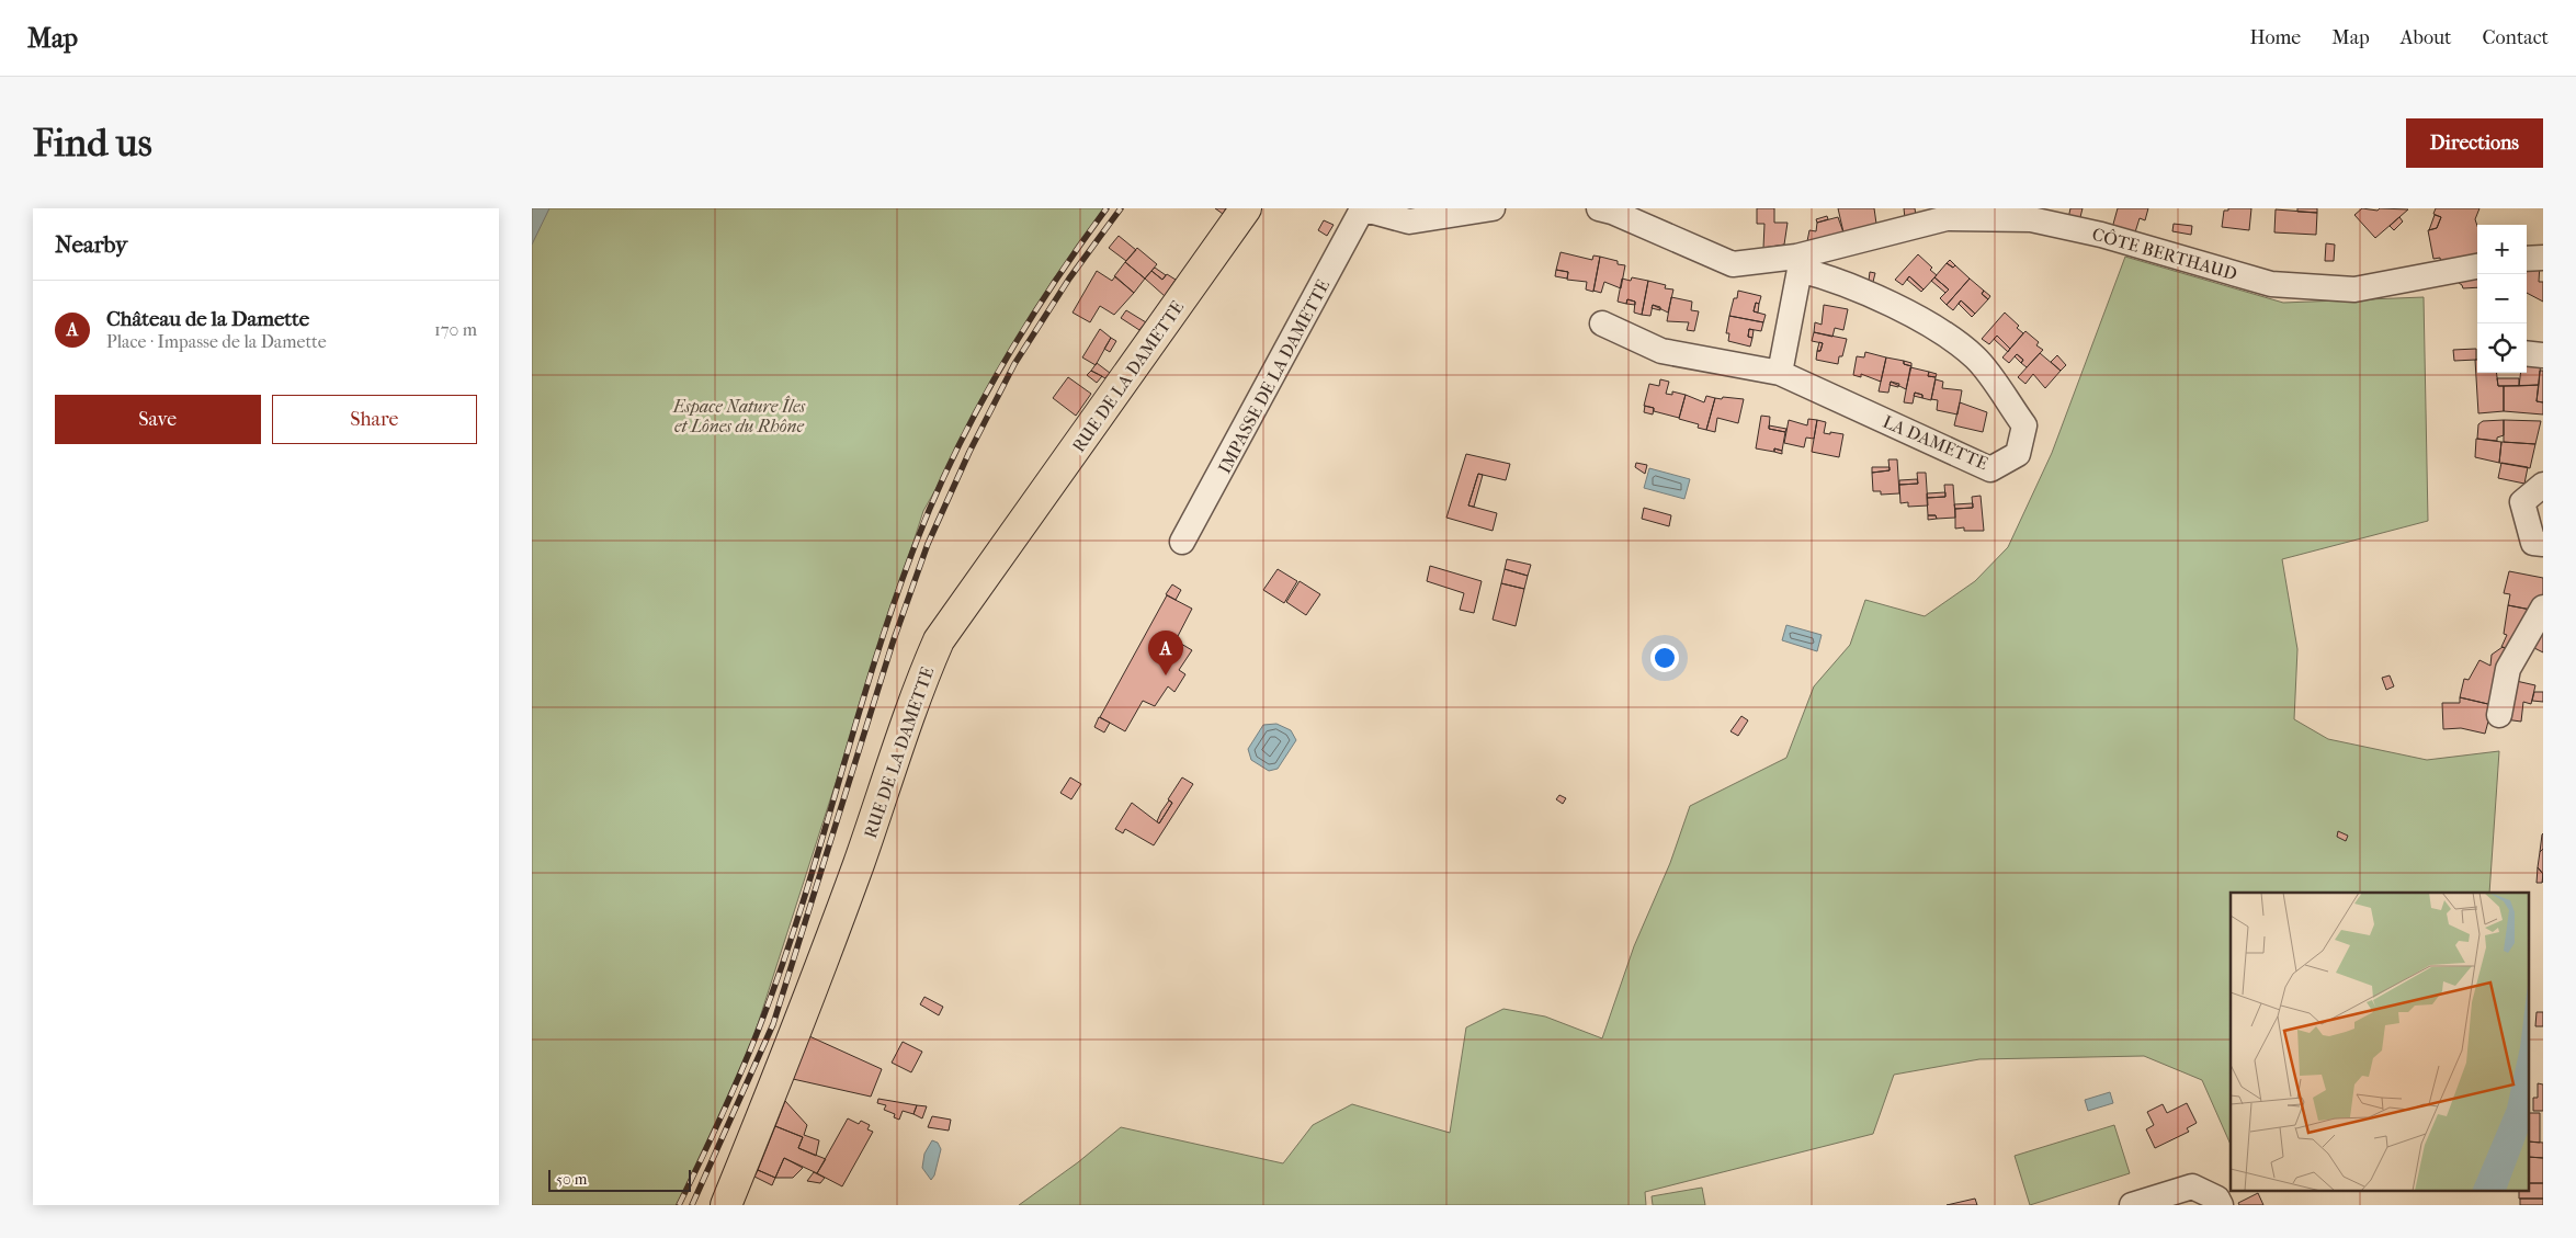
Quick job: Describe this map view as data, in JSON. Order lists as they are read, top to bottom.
{
  "streets": {
    "main road": ["RUE DE LA DAMETTE"],
    "street": ["CÔTE BERTHAUD", "IMPASSE DE LA DAMETTE", "LA DAMETTE"]
  },
  "crossings": [
    ["CÔTE BERTHAUD", "LA DAMETTE"]
  ],
  "parks": ["Espace Nature Îles et Lônes du Rhône"],
  "scale_bar": "50 m",
  "page": {
    "header": "Map",
    "nav": [
      "Home",
      "Map",
      "About",
      "Contact"
    ],
    "buttons": [
      "Directions",
      ["Save", "Share"]
    ],
    "title": "Find us",
    "heading": "Nearby",
    "map_buttons": ["+", "−"],
    "list": [
      {
        "mark": "A",
        "name": "Château de la Damette",
        "note": "Place · Impasse de la Damette",
        "value": "170 m"
      }
    ],
    "pins": "A",
    "scale": "50 m"
  }
}
